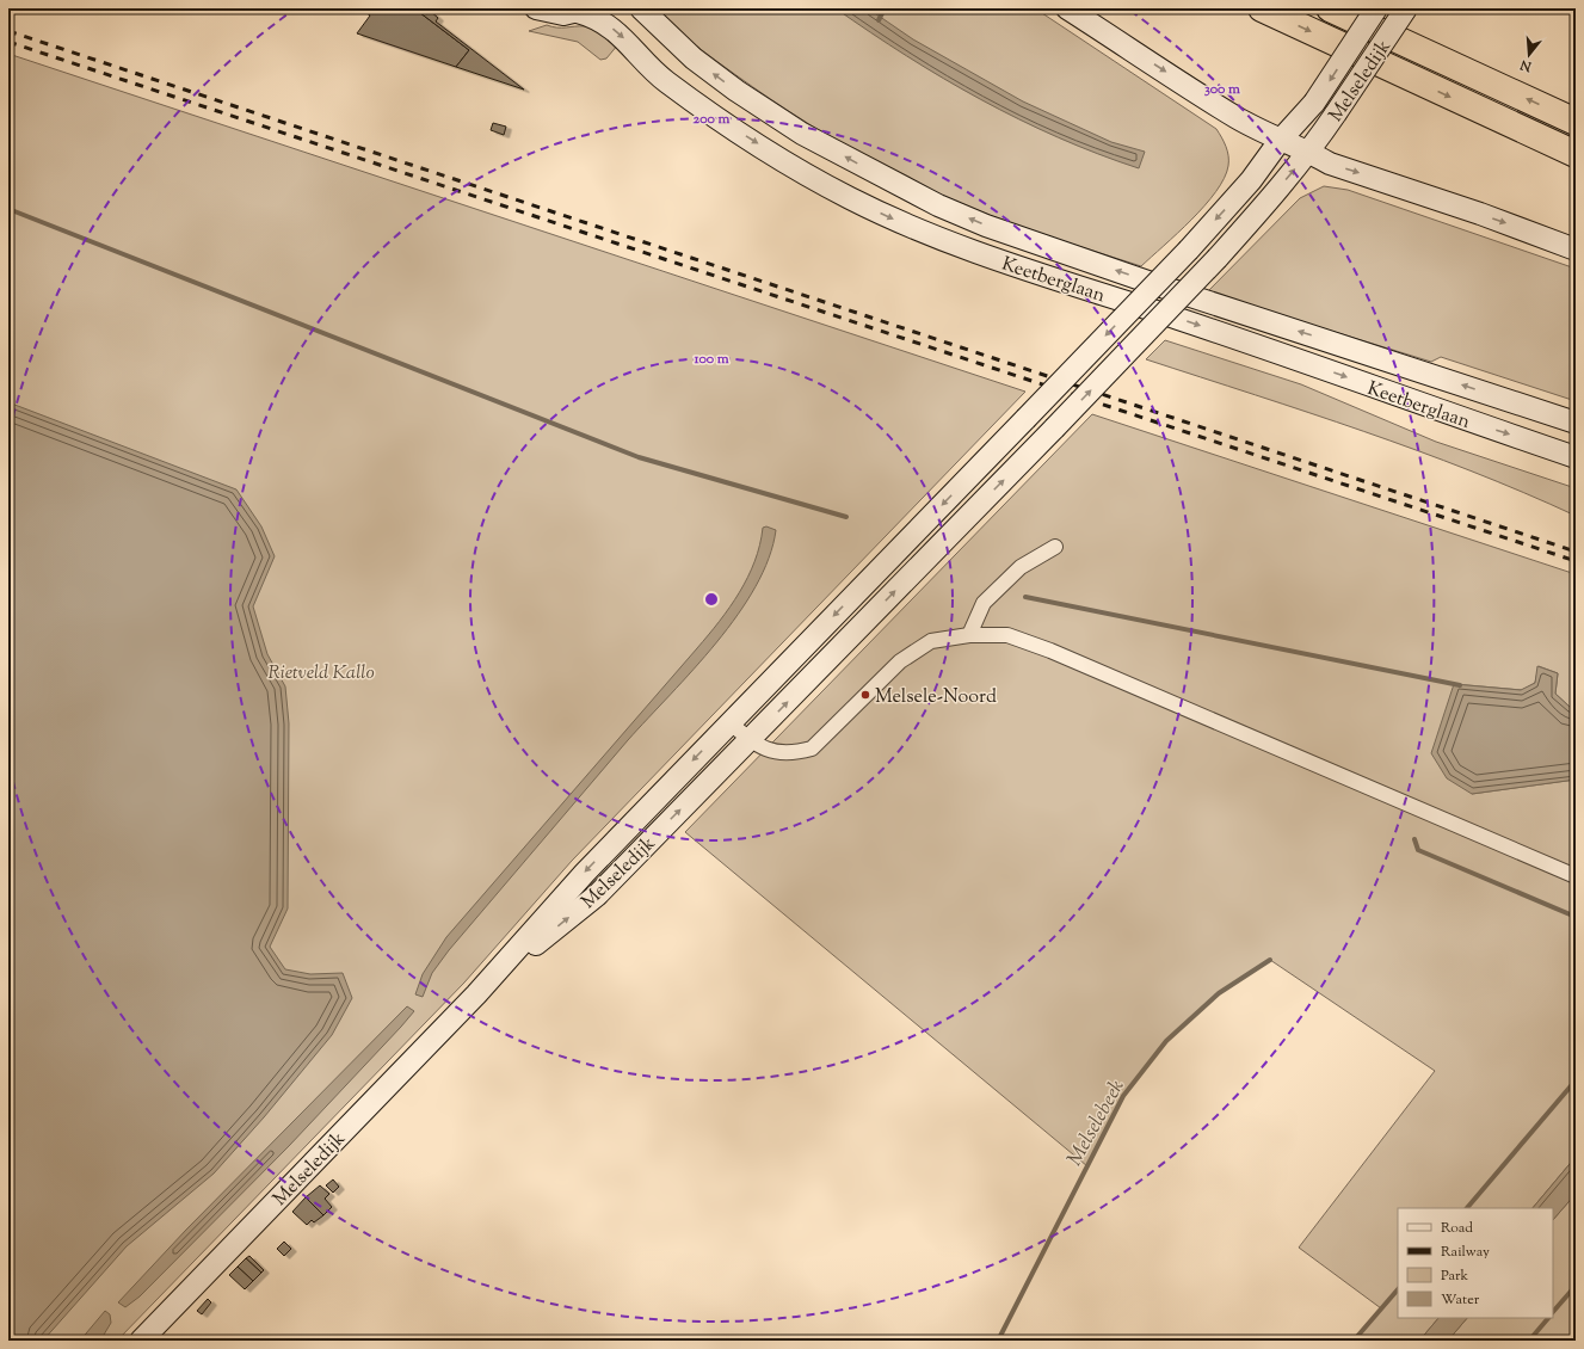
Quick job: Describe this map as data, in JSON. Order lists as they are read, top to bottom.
{
  "streets": {
    "main road": ["Melseledijk", "Keetberglaan"]
  },
  "water": ["Melselebeek"],
  "parks": ["Rietveld Kallo"],
  "places": ["Melsele-Noord"],
  "legend": [
    "Road",
    "Railway",
    "Park",
    "Water"
  ],
  "north": "bottom",
  "rings": ["300 m", "200 m", "100 m"]
}
